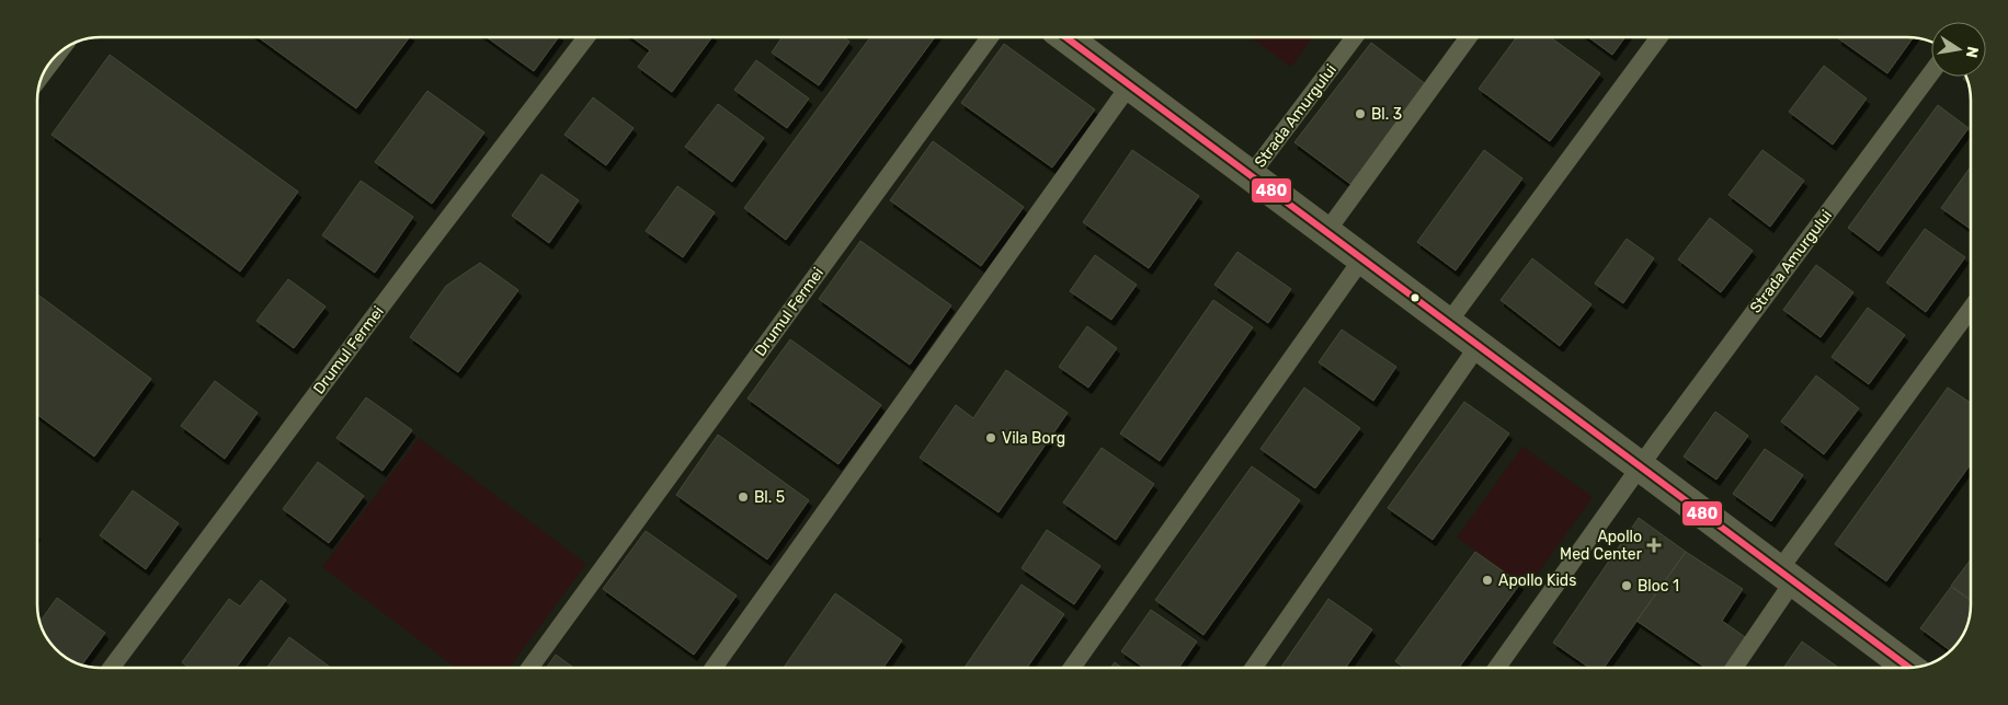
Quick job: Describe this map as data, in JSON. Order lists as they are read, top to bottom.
{
  "streets": {
    "lane": ["Strada Amurgului", "Drumul Fermei"]
  },
  "places": {
    "other": [
      "Bl. 3",
      "Vila Borg",
      "Bl. 5",
      "Apollo Kids",
      "Bloc 1"
    ],
    "health": ["Apollo Med Center"]
  },
  "lines": ["transit line 480"],
  "north": "right"
}
